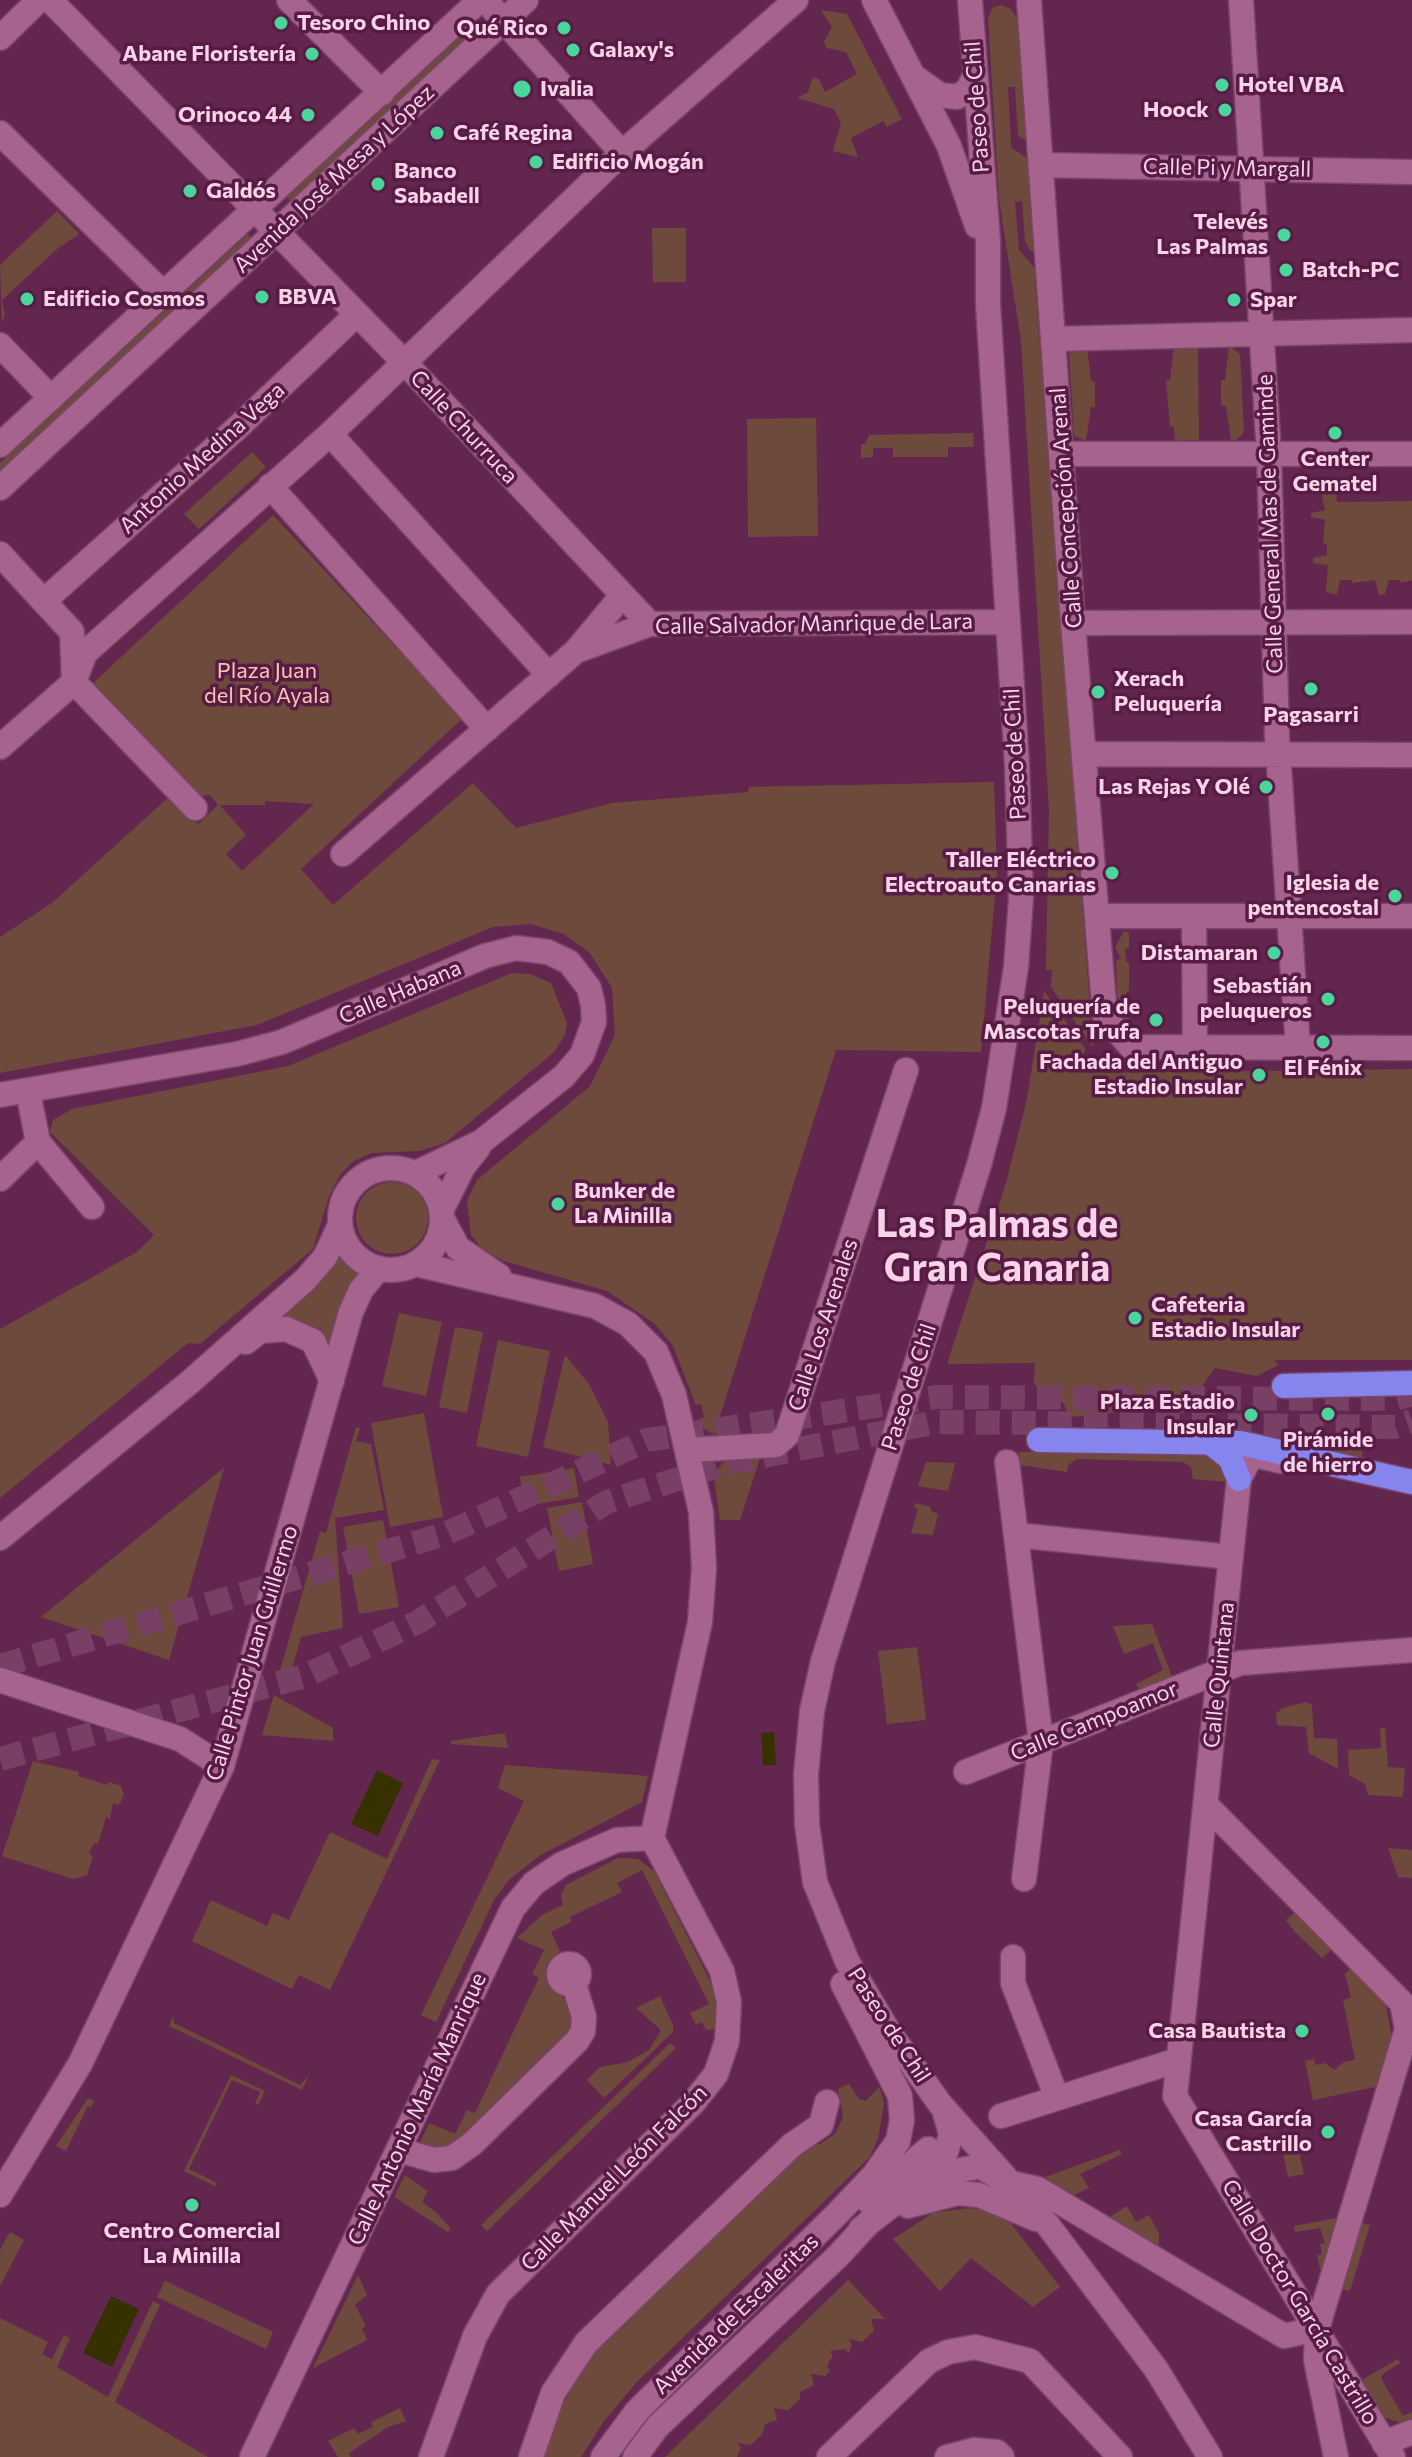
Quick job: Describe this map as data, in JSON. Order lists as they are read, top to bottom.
{
  "streets": {
    "street": [
      "Paseo de Chil",
      "Calle Pi y Margall",
      "Avenida José Mesa y López",
      "Calle Churruca",
      "Antonio Medina Vega",
      "Calle Concepción Arenal",
      "Calle General Mas de Gaminde",
      "Calle Salvador Manrique de Lara",
      "Calle Habana",
      "Calle Los Arenales",
      "Calle Pintor Juan Guillermo",
      "Calle Quintana",
      "Calle Campoamor",
      "Calle Antonio María Manrique",
      "Calle Manuel León Falcón",
      "Calle Doctor García Castrillo",
      "Avenida de Escaleritas"
    ]
  },
  "crossings": [
    ["Paseo de Chil", "Calle Salvador Manrique de Lara"],
    ["Paseo de Chil", "Avenida de Escaleritas"],
    ["Calle Pi y Margall", "Calle Concepción Arenal"],
    ["Calle Pi y Margall", "Calle General Mas de Gaminde"],
    ["Avenida José Mesa y López", "Calle Churruca"],
    ["Calle Churruca", "Antonio Medina Vega"],
    ["Calle Churruca", "Calle Salvador Manrique de Lara"],
    ["Calle Habana", "Calle Pintor Juan Guillermo"],
    ["Calle Quintana", "Calle Campoamor"],
    ["Calle Quintana", "Calle Doctor García Castrillo"],
    ["Calle Antonio María Manrique", "Calle Manuel León Falcón"]
  ],
  "districts": ["Las Palmas de Gran Canaria"],
  "parks": ["Plaza Juan del Río Ayala"],
  "places": [
    "Tesoro Chino",
    "Qué Rico",
    "Galaxy's",
    "Abane Floristería",
    "Hotel VBA",
    "Ivalia",
    "Hoock",
    "Orinoco 44",
    "Café Regina",
    "Edificio Mogán",
    "Banco Sabadell",
    "Galdós",
    "Televés Las Palmas",
    "Batch-PC",
    "BBVA",
    "Edificio Cosmos",
    "Spar",
    "Center Gematel",
    "Pagasarri",
    "Xerach Peluquería",
    "Las Rejas Y Olé",
    "Taller Eléctrico Electroauto Canarias",
    "Iglesia de pentencostal",
    "Distamaran",
    "Sebastián peluqueros",
    "Peluquería de Mascotas Trufa",
    "El Fénix",
    "Fachada del Antiguo Estadio Insular",
    "Bunker de La Minilla",
    "Cafeteria Estadio Insular",
    "Pirámide de hierro",
    "Plaza Estadio Insular",
    "Casa Bautista",
    "Casa García Castrillo",
    "Centro Comercial La Minilla"
  ]
}
